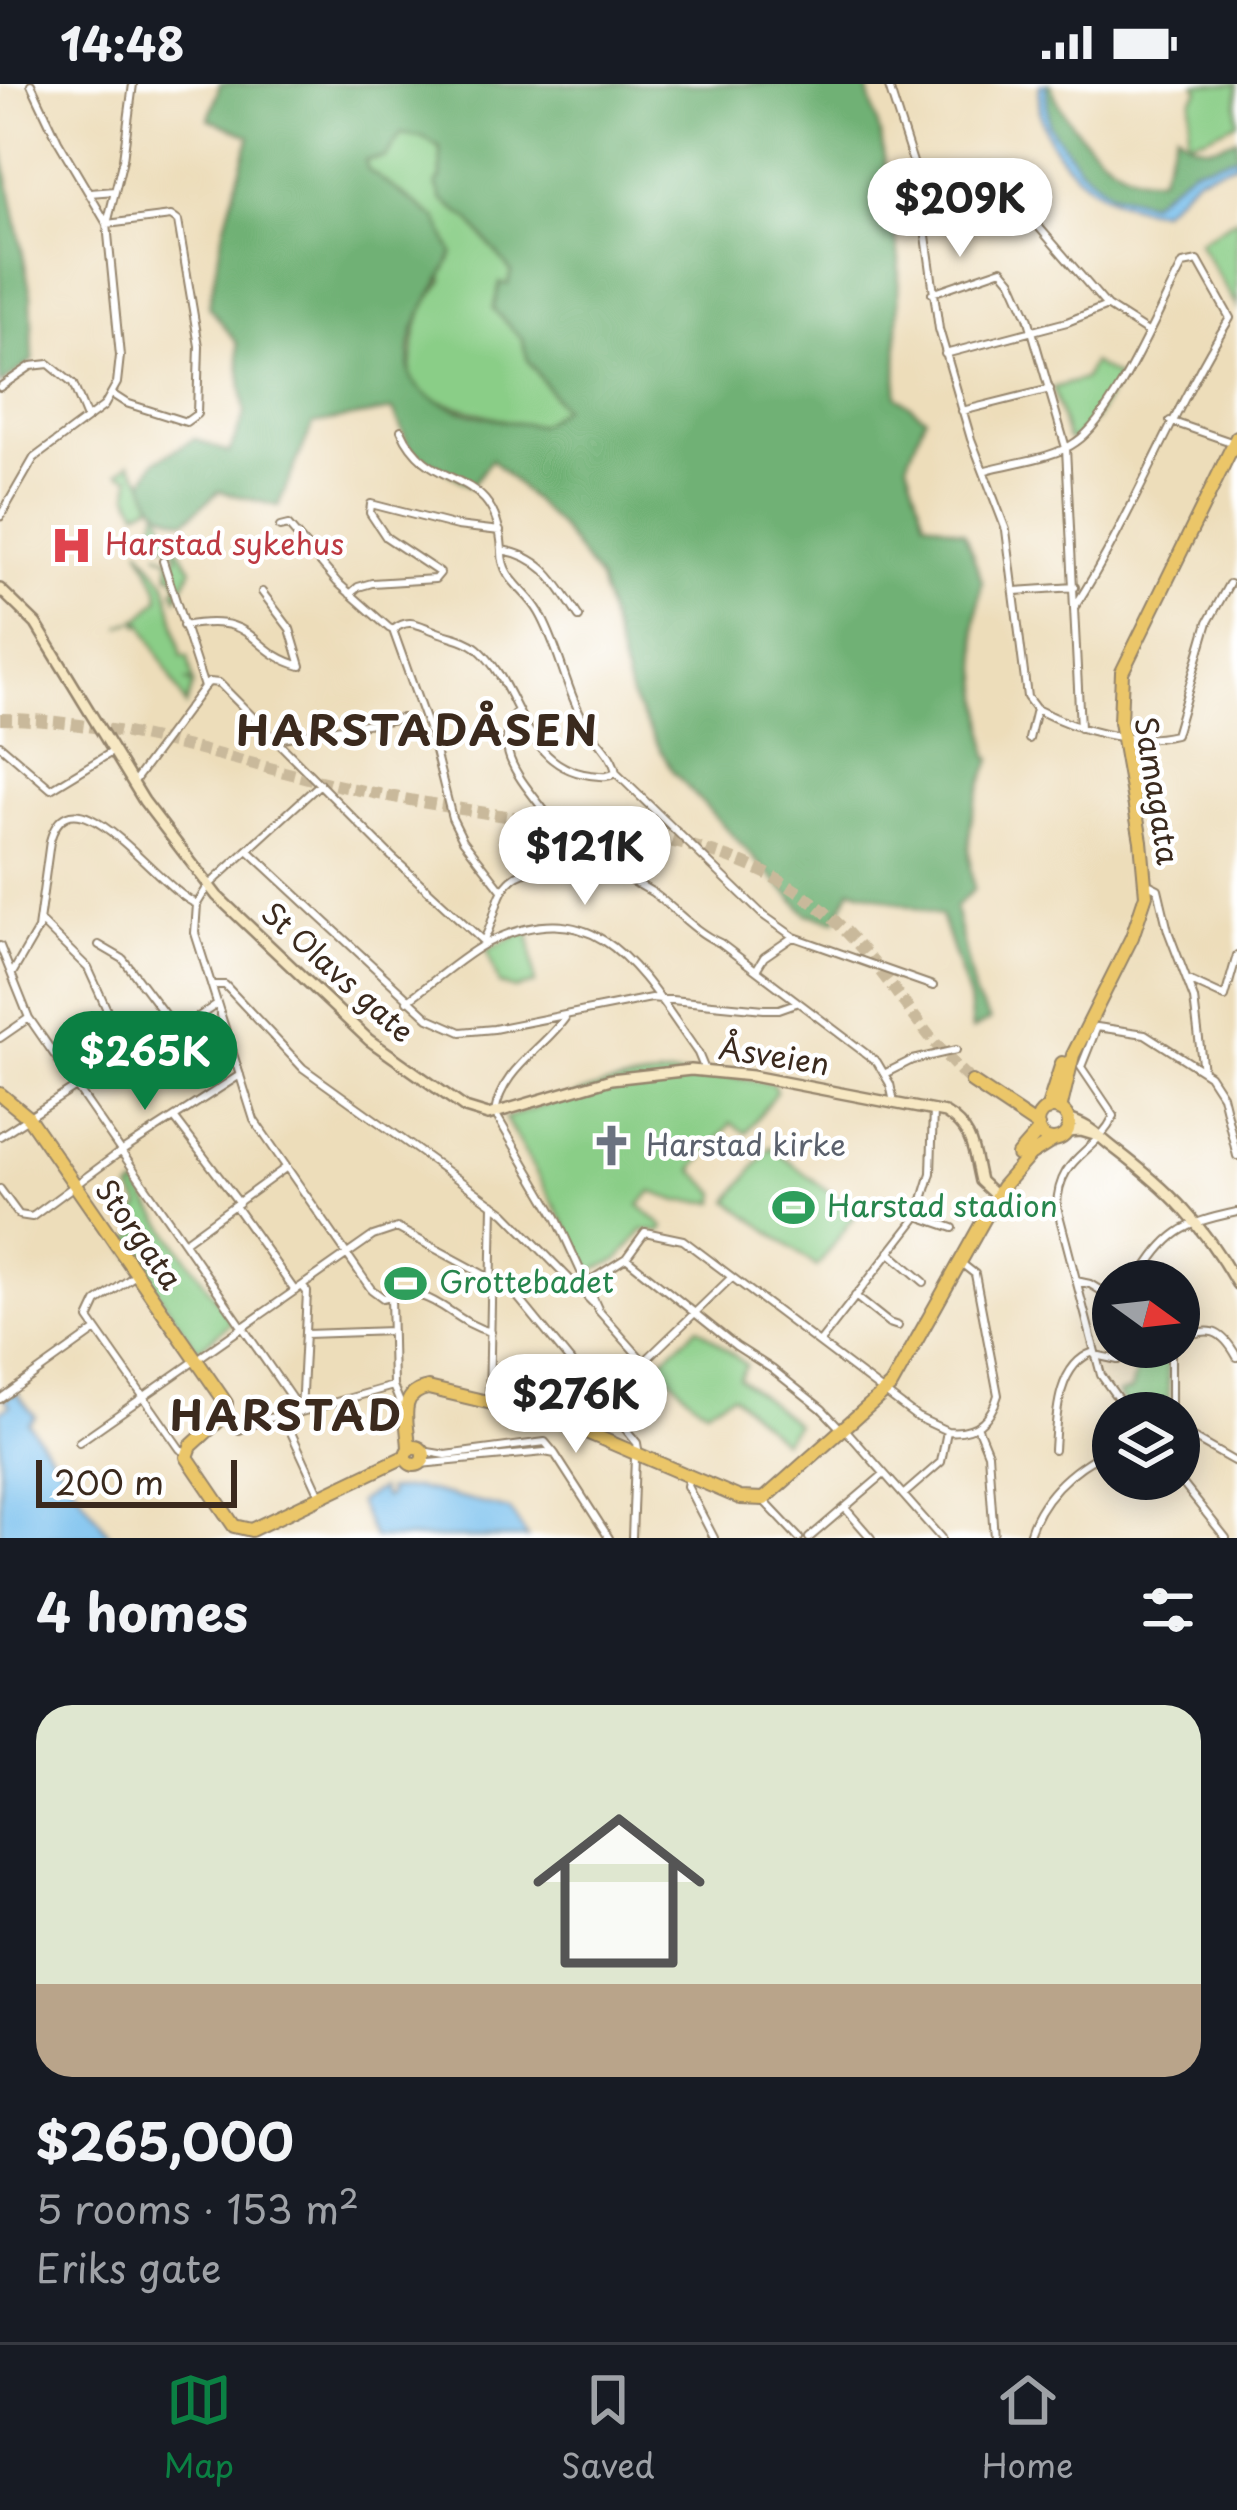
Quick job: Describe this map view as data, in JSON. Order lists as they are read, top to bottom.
{
  "streets": {
    "highway": ["Samagata", "Storgata"],
    "street": ["St Olavs gate", "Åsveien"]
  },
  "crossings": [
    ["St Olavs gate", "Åsveien"]
  ],
  "districts": ["HARSTADÅSEN", "HARSTAD"],
  "places": {
    "hospital": ["Harstad sykehus"],
    "church": ["Harstad kirke"],
    "sports": ["Harstad stadion", "Grottebadet"]
  },
  "scale_bar": "200 m",
  "north": "right",
  "page": {
    "status": "14:48",
    "price": [
      "$209K",
      "$121K",
      "$265K",
      "$276K"
    ],
    "scale": "200 m",
    "heading": "4 homes",
    "list": [
      {
        "name": "$265,000",
        "note": "5 rooms · 153 m² · Eriks gate"
      }
    ],
    "tabs": ["Map", "Saved", "Home"]
  }
}
